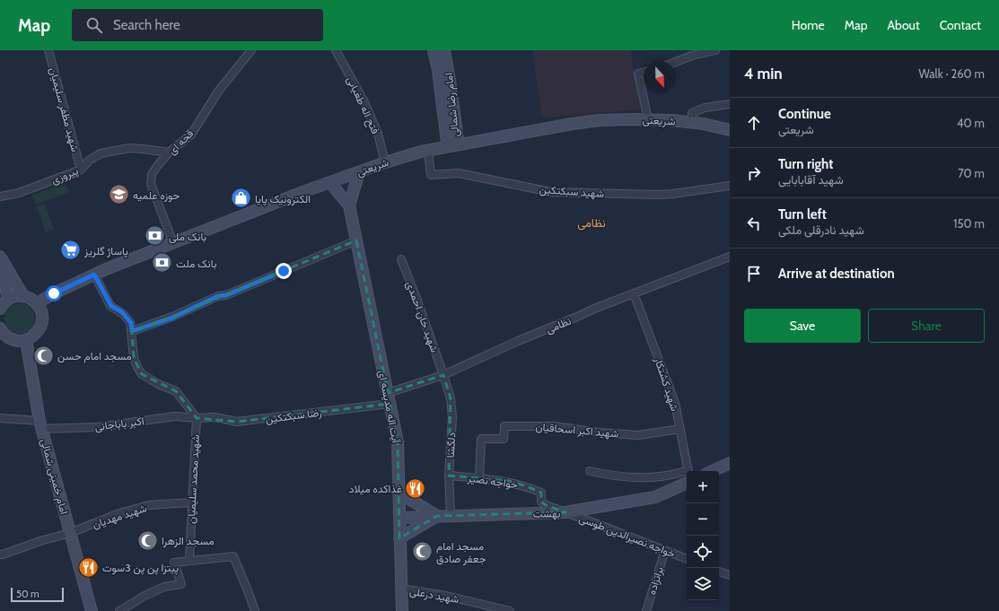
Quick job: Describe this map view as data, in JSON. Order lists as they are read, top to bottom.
{
  "streets": {
    "main road": [
      "امام رضا شمالی",
      "شریعتی",
      "آیت اله مدیسه ای",
      "امام خمینی شمالی",
      "بهشت"
    ],
    "street": [
      "فتح اله طغیانی",
      "شهید مظفر سلیمیان",
      "قجه ای",
      "پیروزی",
      "شهید سبکتکین",
      "شهید خان احمدی",
      "نظامی",
      "شهید کشتکار",
      "رضا سبکتکین",
      "اکبر باباجانی",
      "شهید اکبر اسحاقیان",
      "دلگشا",
      "شهید محمد سلیمیان",
      "خواجه نصیر",
      "شهید مهدیان",
      "خواجه نصیرالدین طوسی",
      "براتزاده",
      "شهید درعلی"
    ]
  },
  "crossings": [
    ["فتح اله طغیانی", "شریعتی"],
    ["امام رضا شمالی", "شریعتی"],
    ["شهید مظفر سلیمیان", "پیروزی"],
    ["شریعتی", "قجه ای"],
    ["شریعتی", "شهید سبکتکین"],
    ["قجه ای", "پیروزی"],
    ["شهید خان احمدی", "نظامی"],
    ["شهید خان احمدی", "دلگشا"],
    ["نظامی", "شهید کشتکار"],
    ["نظامی", "آیت اله مدیسه ای"],
    ["نظامی", "رضا سبکتکین"],
    ["نظامی", "دلگشا"],
    ["شهید کشتکار", "شهید اکبر اسحاقیان"],
    ["آیت اله مدیسه ای", "رضا سبکتکین"],
    ["آیت اله مدیسه ای", "بهشت"],
    ["آیت اله مدیسه ای", "شهید درعلی"],
    ["رضا سبکتکین", "اکبر باباجانی"],
    ["رضا سبکتکین", "شهید محمد سلیمیان"],
    ["اکبر باباجانی", "امام خمینی شمالی"],
    ["اکبر باباجانی", "شهید محمد سلیمیان"],
    ["شهید اکبر اسحاقیان", "خواجه نصیر"],
    ["دلگشا", "خواجه نصیر"],
    ["دلگشا", "بهشت"],
    ["امام خمینی شمالی", "شهید مهدیان"],
    ["شهید محمد سلیمیان", "شهید مهدیان"],
    ["خواجه نصیر", "بهشت"],
    ["خواجه نصیر", "خواجه نصیرالدین طوسی"],
    ["بهشت", "خواجه نصیرالدین طوسی"],
    ["خواجه نصیرالدین طوسی", "براتزاده"]
  ],
  "districts": ["نظامی"],
  "places": {
    "school or university": ["حوزه علمیه"],
    "shop": ["الکترونیک پایا"],
    "bank": ["بانک ملی", "بانک ملت"],
    "supermarket": ["پاساژ گلریز"],
    "mosque": ["مسجد امام حسن", "مسجد الزهرا", "مسجد امام جعفر صادق"],
    "restaurant": ["غذاکده میلاد", "پیتزا پن پن 3سوت"]
  },
  "scale_bar": "50 m",
  "north": "bottom",
  "page": {
    "header": "Map",
    "search": "Search here",
    "nav": [
      "Home",
      "Map",
      "About",
      "Contact"
    ],
    "heading": ["4 min", "Walk · 260 m"],
    "list": [
      ["Continue", "شریعتی", "40 m"],
      ["Turn right", "شهید آقابابایی", "70 m"],
      ["Turn left", "شهید نادرقلی ملکی", "150 m"],
      "Arrive at destination"
    ],
    "buttons": ["Save", "Share"],
    "map_buttons": ["+", "−"],
    "scale": "50 m"
  }
}
